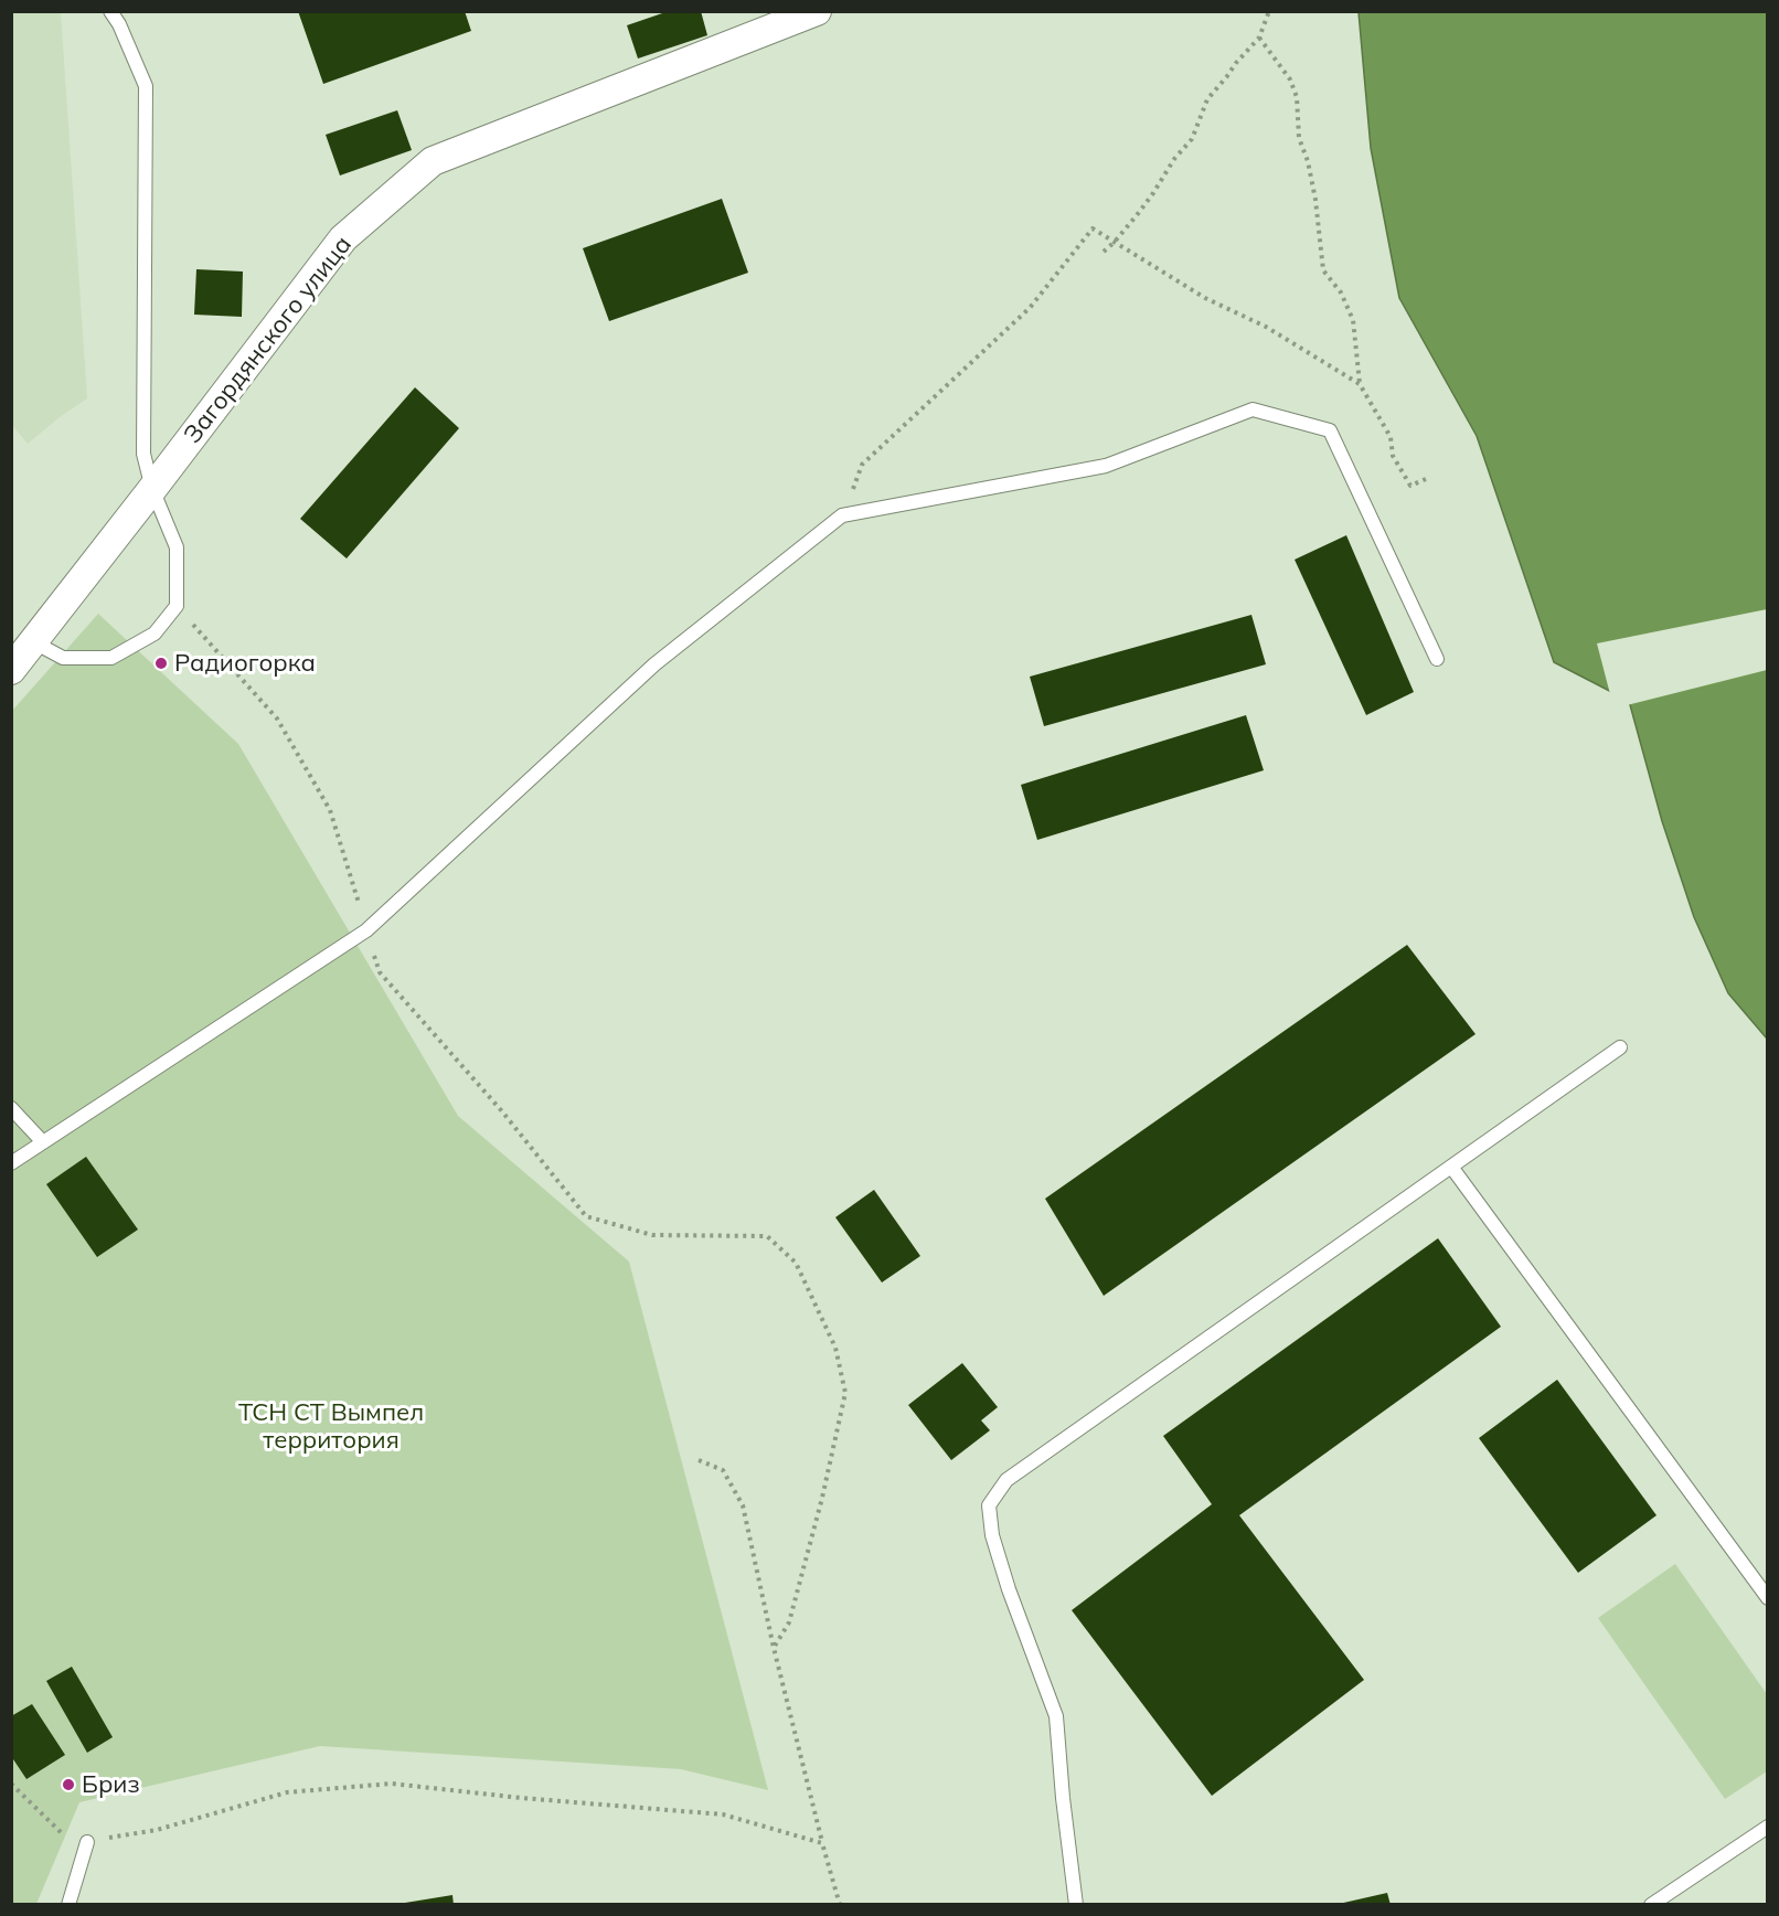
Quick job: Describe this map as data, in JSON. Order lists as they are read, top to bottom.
{
  "streets": {
    "street": ["Загордянского улица"]
  },
  "parks": ["ТСН СТ Вымпел территория"],
  "places": ["Радиогорка", "Бриз"]
}
